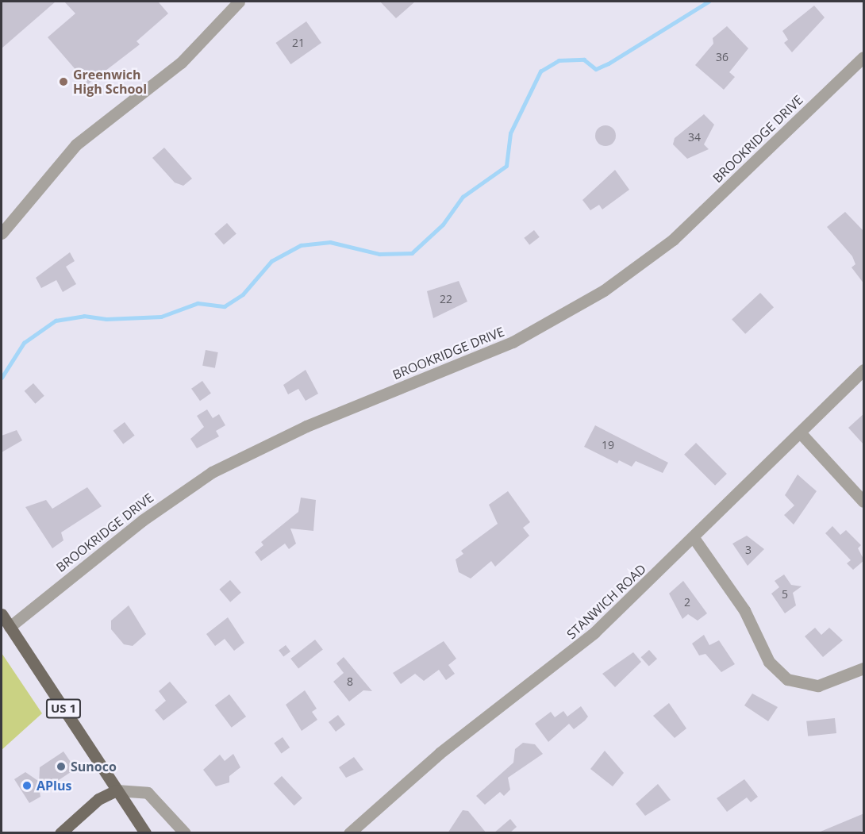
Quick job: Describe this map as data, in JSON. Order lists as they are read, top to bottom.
{
  "streets": {
    "main road": ["US 1"],
    "street": ["BROOKRIDGE DRIVE", "STANWICH ROAD"]
  },
  "crossings": [
    ["BROOKRIDGE DRIVE", "US 1"]
  ],
  "places": ["Greenwich High School", "Sunoco", "APlus"],
  "house_numbers": [
    "21",
    "36",
    "34",
    "22",
    "19",
    "3",
    "5",
    "2",
    "8"
  ]
}
